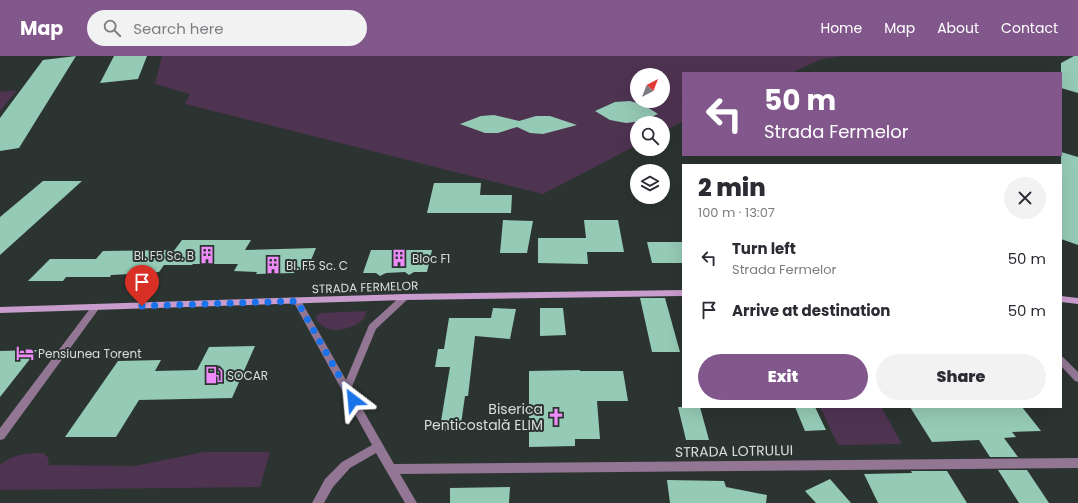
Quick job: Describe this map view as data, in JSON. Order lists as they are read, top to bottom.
{
  "streets": {
    "street": ["STRADA FERMELOR", "STRADA LOTRULUI"]
  },
  "places": {
    "building": ["Bl. F5 Sc. B", "Bloc F1", "Bl. F5 Sc. C"],
    "hotel": ["Pensiunea Torent"],
    "fuel station": ["SOCAR"],
    "church": ["Biserica Penticostală ELIM"]
  },
  "north": "top right",
  "page": {
    "header": "Map",
    "search": "Search here",
    "nav": [
      "Home",
      "Map",
      "About",
      "Contact"
    ],
    "turn": ["50 m", "Strada Fermelor"],
    "heading": ["2 min", "100 m · 13:07"],
    "list": [
      {
        "name": "Turn left",
        "note": "Strada Fermelor",
        "value": "50 m"
      },
      {
        "name": "Arrive at destination",
        "value": "50 m"
      }
    ],
    "buttons": ["Exit", "Share"]
  }
}
